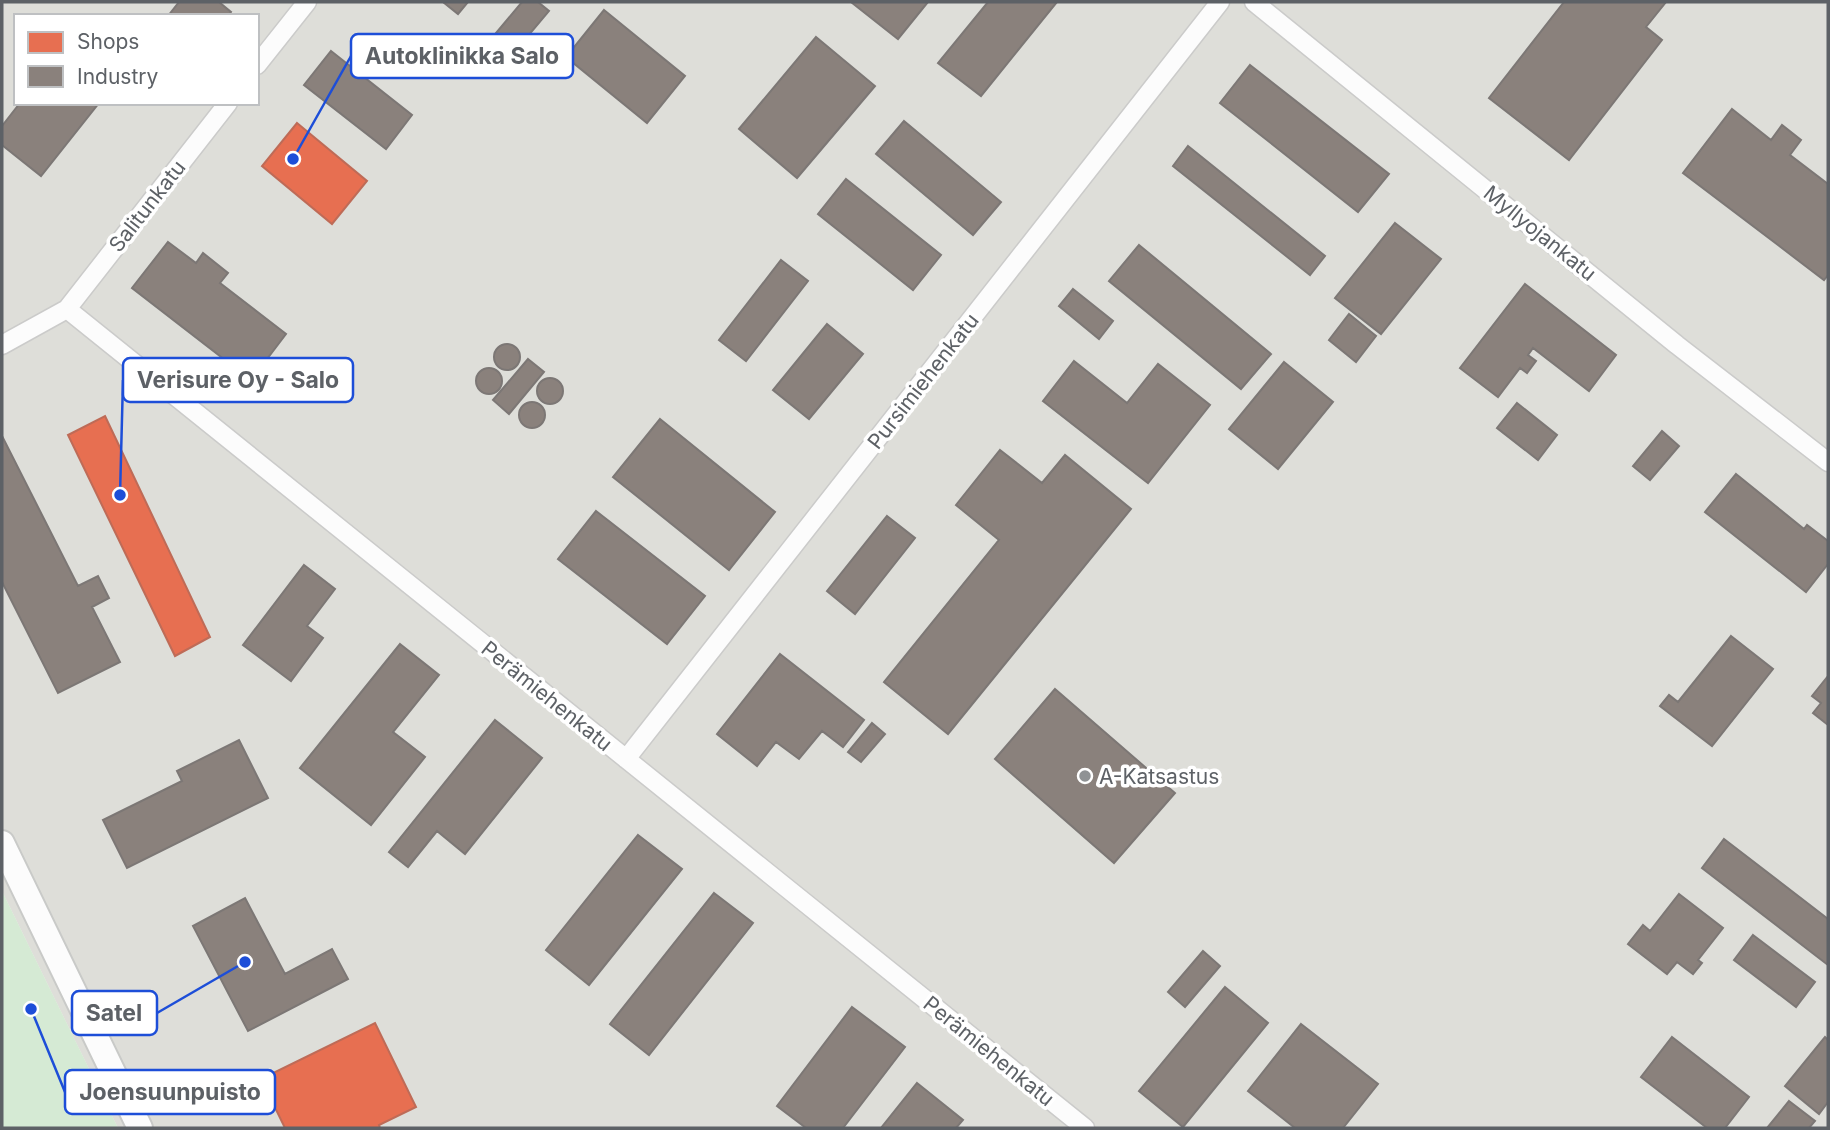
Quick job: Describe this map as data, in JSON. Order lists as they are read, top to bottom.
{
  "streets": {
    "street": [
      "Salitunkatu",
      "Myllyojankatu",
      "Pursimiehenkatu",
      "Perämiehenkatu"
    ]
  },
  "crossings": [
    ["Salitunkatu", "Perämiehenkatu"],
    ["Pursimiehenkatu", "Perämiehenkatu"]
  ],
  "places": [
    "Autoklinikka Salo",
    "Verisure Oy - Salo",
    "A-Katsastus",
    "Satel",
    "Joensuunpuisto"
  ],
  "legend": ["Shops", "Industry"]
}
